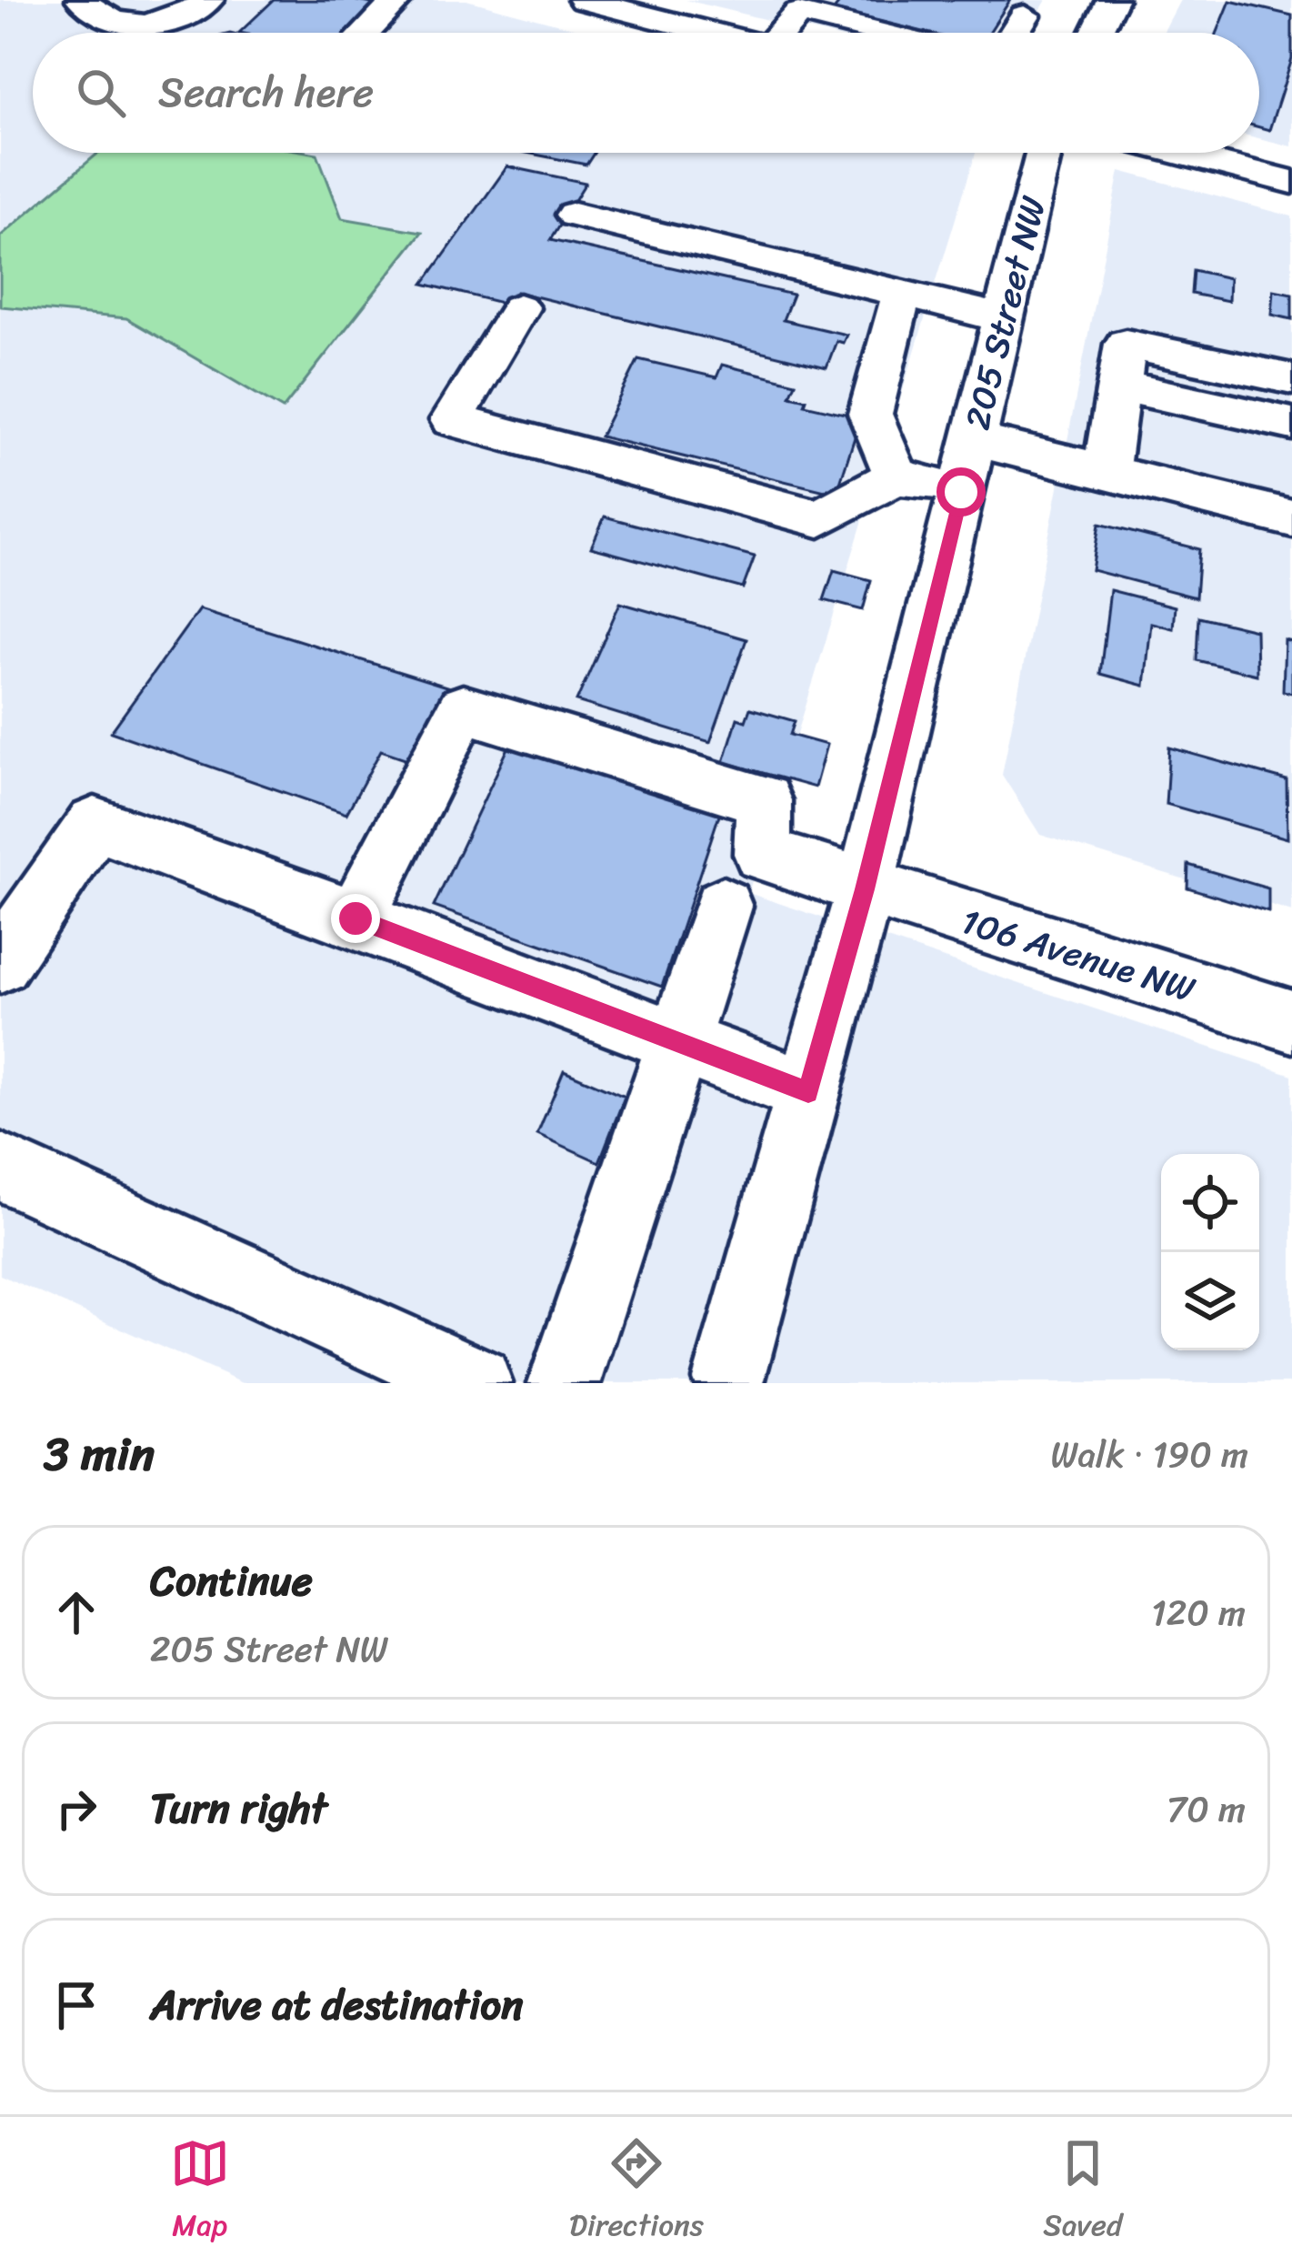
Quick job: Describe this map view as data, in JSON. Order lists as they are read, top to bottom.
{
  "streets": {
    "street": ["205 Street NW", "106 Avenue NW"]
  },
  "crossings": [
    ["205 Street NW", "106 Avenue NW"]
  ],
  "page": {
    "search": "Search here",
    "heading": ["3 min", "Walk · 190 m"],
    "list": [
      ["Continue", "205 Street NW", "120 m"],
      ["Turn right", "70 m"],
      "Arrive at destination"
    ],
    "nav": ["Map", "Directions", "Saved"]
  }
}
